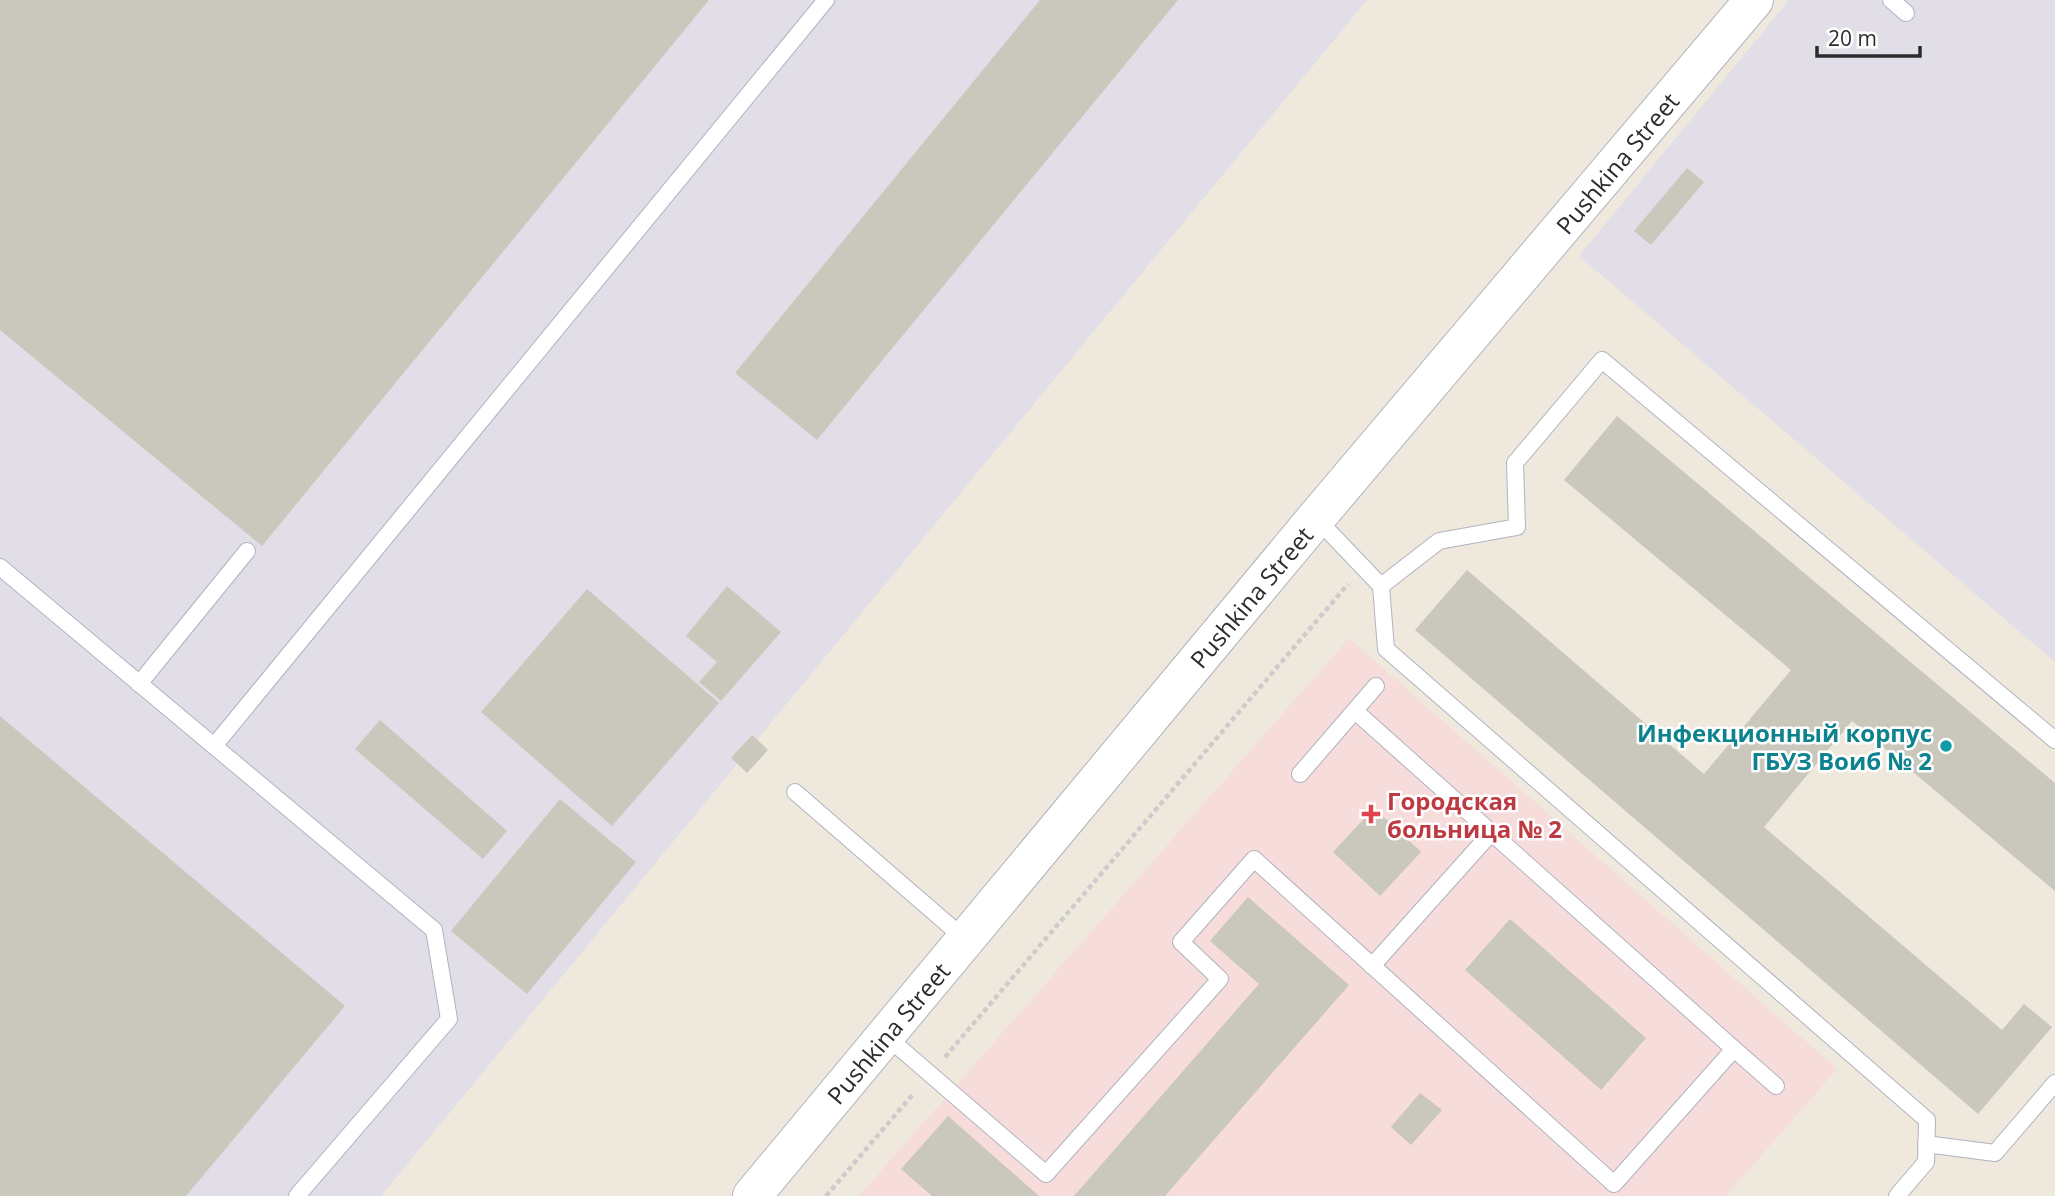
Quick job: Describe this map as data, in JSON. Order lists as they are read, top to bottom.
{
  "streets": {
    "main road": ["Pushkina Street"]
  },
  "places": {
    "other": ["Инфекционный корпус ГБУЗ Воиб № 2"],
    "health": ["Городская больница № 2"]
  },
  "scale_bar": "20 m"
}
